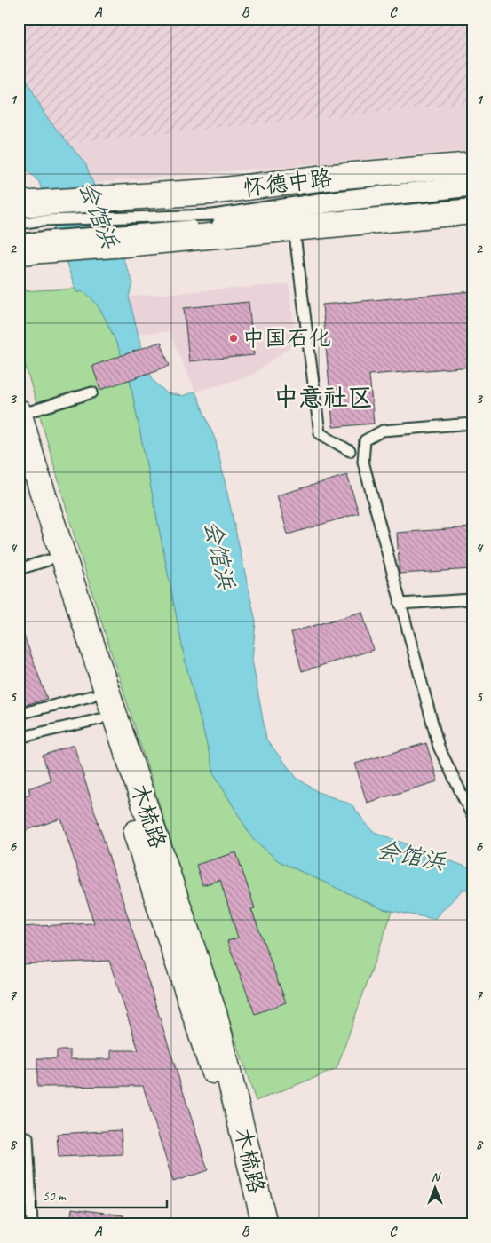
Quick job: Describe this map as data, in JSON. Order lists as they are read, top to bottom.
{
  "streets": {
    "street": ["怀德中路", "木梳路"]
  },
  "districts": ["中意社区"],
  "water": ["会馆浜"],
  "places": ["中国石化"],
  "scale_bar": "50 m",
  "north": "top",
  "grid": {
    "columns": ["A", "B", "C"],
    "rows": [
      "1",
      "2",
      "3",
      "4",
      "5",
      "6",
      "7",
      "8"
    ]
  }
}
